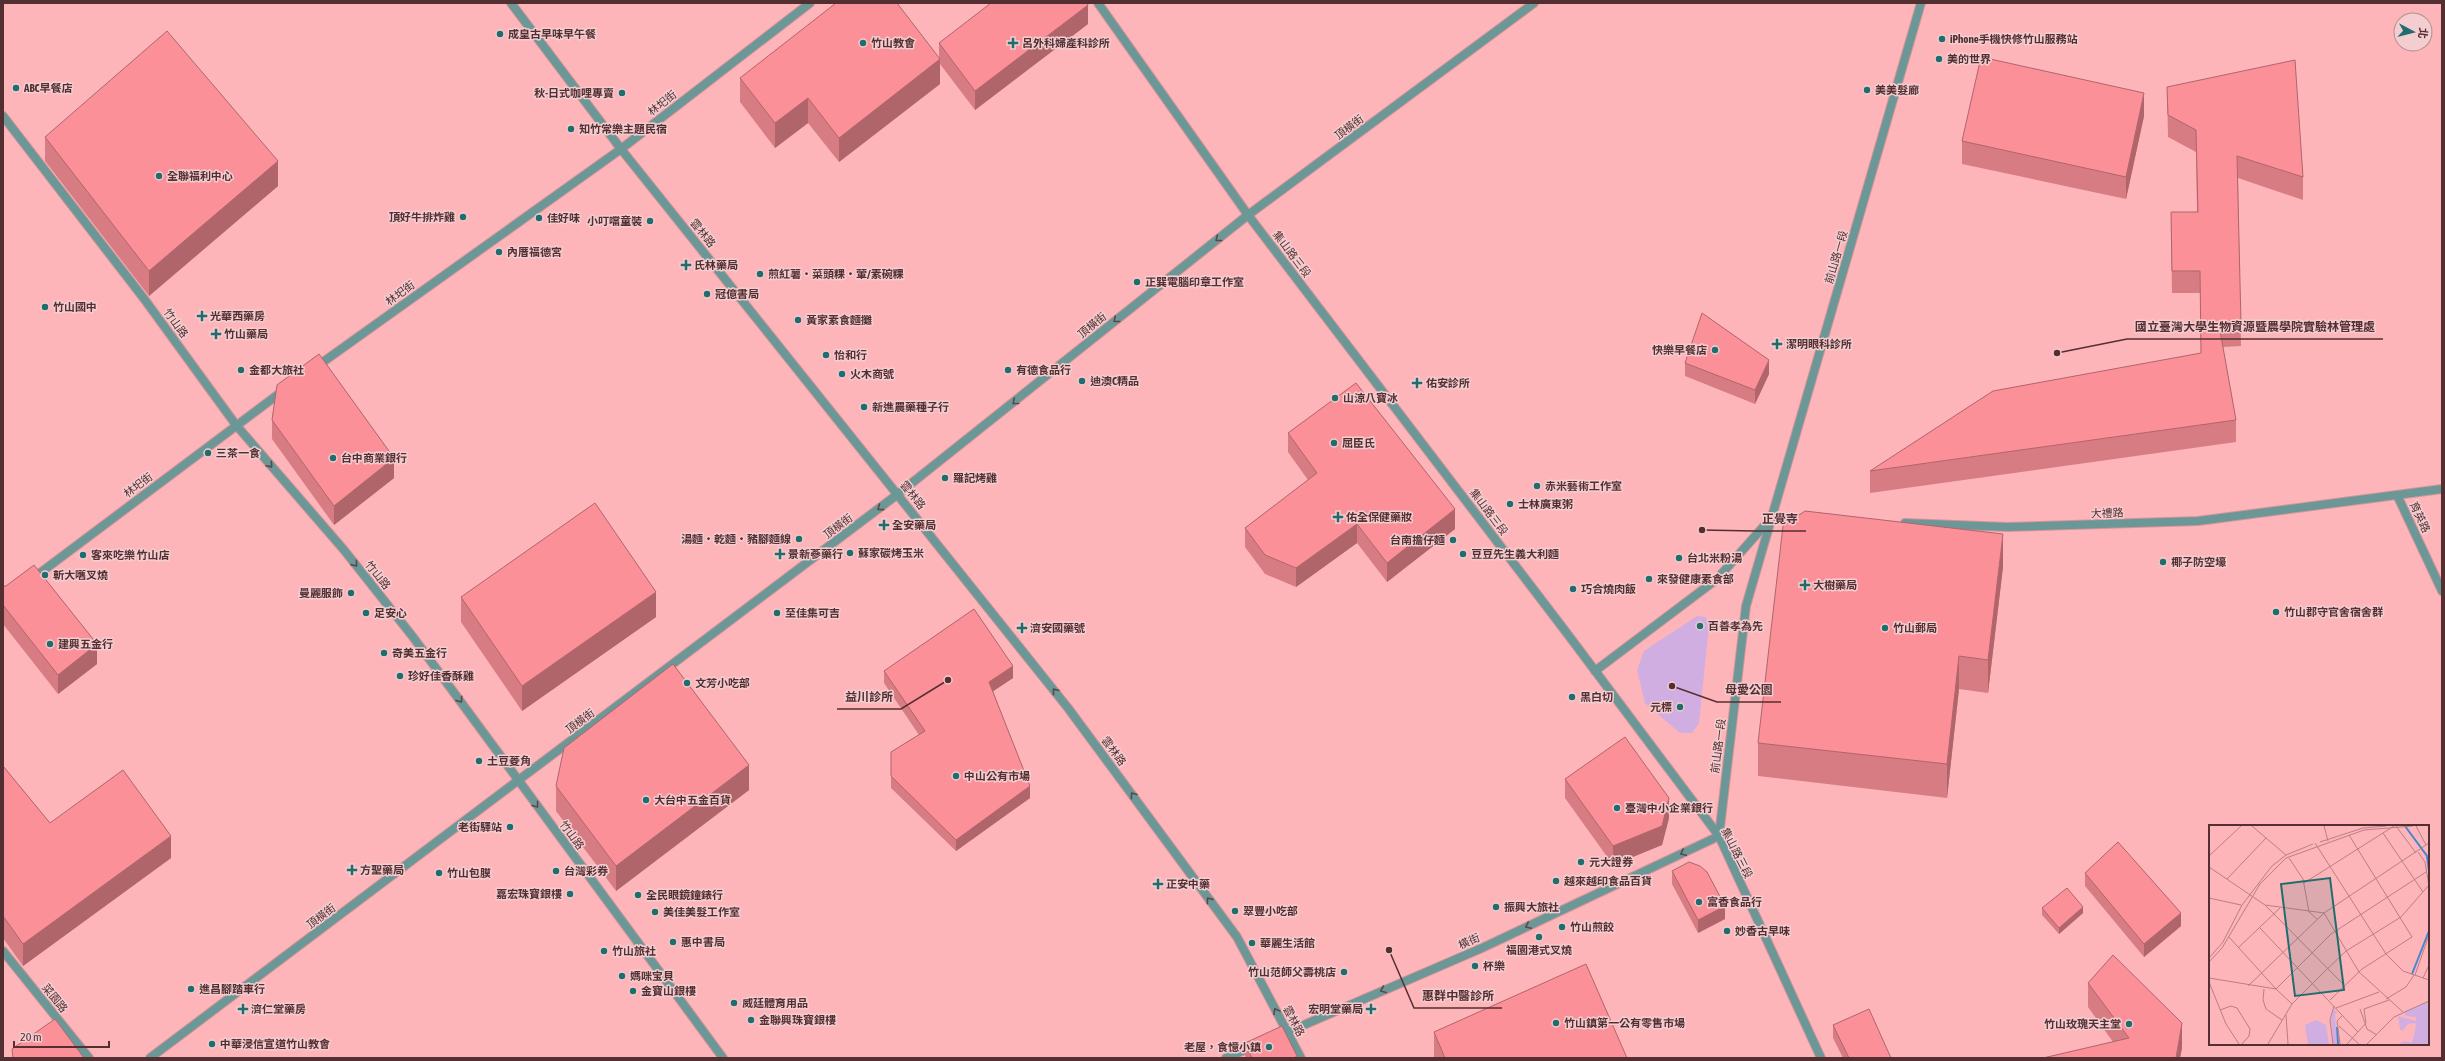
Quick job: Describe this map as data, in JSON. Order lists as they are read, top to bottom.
{
  "streets": {
    "street": [
      "林圯街",
      "頂橫街",
      "雲林路",
      "集山路三段",
      "前山路一段",
      "竹山路",
      "大禮路",
      "育英路",
      "橫街",
      "菜園路"
    ]
  },
  "crossings": [
    ["林圯街", "雲林路"],
    ["林圯街", "竹山路"],
    ["頂橫街", "雲林路"],
    ["頂橫街", "集山路三段"],
    ["頂橫街", "竹山路"],
    ["雲林路", "橫街"],
    ["集山路三段", "前山路一段"],
    ["集山路三段", "橫街"],
    ["前山路一段", "橫街"],
    ["大禮路", "育英路"]
  ],
  "one_way": [
    "頂橫街",
    "雲林路",
    "竹山路",
    "橫街"
  ],
  "places": {
    "other": [
      "成皇古早味早午餐",
      "iPhone手機快修竹山服務站",
      "竹山教會",
      "美的世界",
      "ABC早餐店",
      "美美髮廊",
      "秋-日式咖哩專賣",
      "知竹常樂主題民宿",
      "全聯福利中心",
      "頂好牛排炸雞",
      "佳好味",
      "小叮噹童裝",
      "內厝福德宮",
      "煎紅薯‧菜頭粿‧葷/素碗粿",
      "正巽電腦印章工作室",
      "冠億書局",
      "竹山國中",
      "黃家素食麵攤",
      "快樂早餐店",
      "國立臺灣大學生物資源暨農學院實驗林管理處",
      "怡和行",
      "金都大旅社",
      "有德食品行",
      "火木商號",
      "迪澳C精品",
      "山涼八寶冰",
      "新進農藥種子行",
      "屈臣氏",
      "三茶一食",
      "台中商業銀行",
      "羅記烤雞",
      "赤米藝術工作室",
      "士林廣東粥",
      "正覺寺",
      "湯麵‧乾麵‧豬腳麵線",
      "台南擔仔麵",
      "蘇家碳烤玉米",
      "豆豆先生義大利麵",
      "客來吃樂 竹山店",
      "台北米粉湯",
      "椰子防空壕",
      "斬大嚿叉燒",
      "來發健康素食部",
      "巧合燒肉飯",
      "曼麗服飾",
      "竹山郡守官舍宿舍群",
      "足安心",
      "至佳集可吉",
      "百善孝為先",
      "竹山郵局",
      "建興五金行",
      "奇美五金行",
      "珍好佳香酥雞",
      "益川診所",
      "文芳小吃部",
      "母愛公園",
      "黑白切",
      "元標",
      "土豆菱角",
      "中山公有市場",
      "大台中五金百貨",
      "臺灣中小企業銀行",
      "老街驛站",
      "元大證券",
      "台灣彩券",
      "竹山包膜",
      "越來越印食品百貨",
      "嘉宏珠寶銀樓",
      "全民眼鏡鐘錶行",
      "富香食品行",
      "振興大旅社",
      "翠豐小吃部",
      "美佳美髮工作室",
      "竹山煎餃",
      "妙香古早味",
      "福園港式叉燒",
      "惠中書局",
      "華麗生活館",
      "惠群中醫診所",
      "竹山旅社",
      "杯樂",
      "竹山范師父壽桃店",
      "媽咪宝貝",
      "進昌腳踏車行",
      "金寶山銀樓",
      "威廷體育用品",
      "金聯興珠寶銀樓",
      "竹山鎮第一公有零售市場",
      "竹山玫瑰天主堂",
      "中華浸信宣道竹山教會",
      "老屋，食憶小鎮"
    ],
    "health": [
      "呂外科婦產科診所",
      "氏林藥局",
      "光華西藥房",
      "竹山藥局",
      "潔明眼科診所",
      "佑安診所",
      "佑全保健藥妝",
      "全安藥局",
      "景新蔘藥行",
      "大樹藥局",
      "濟安國藥號",
      "方聖藥局",
      "正安中藥",
      "濟仁堂藥房",
      "宏明堂藥局"
    ]
  },
  "scale_bar": "20 m",
  "north": "right"
}
